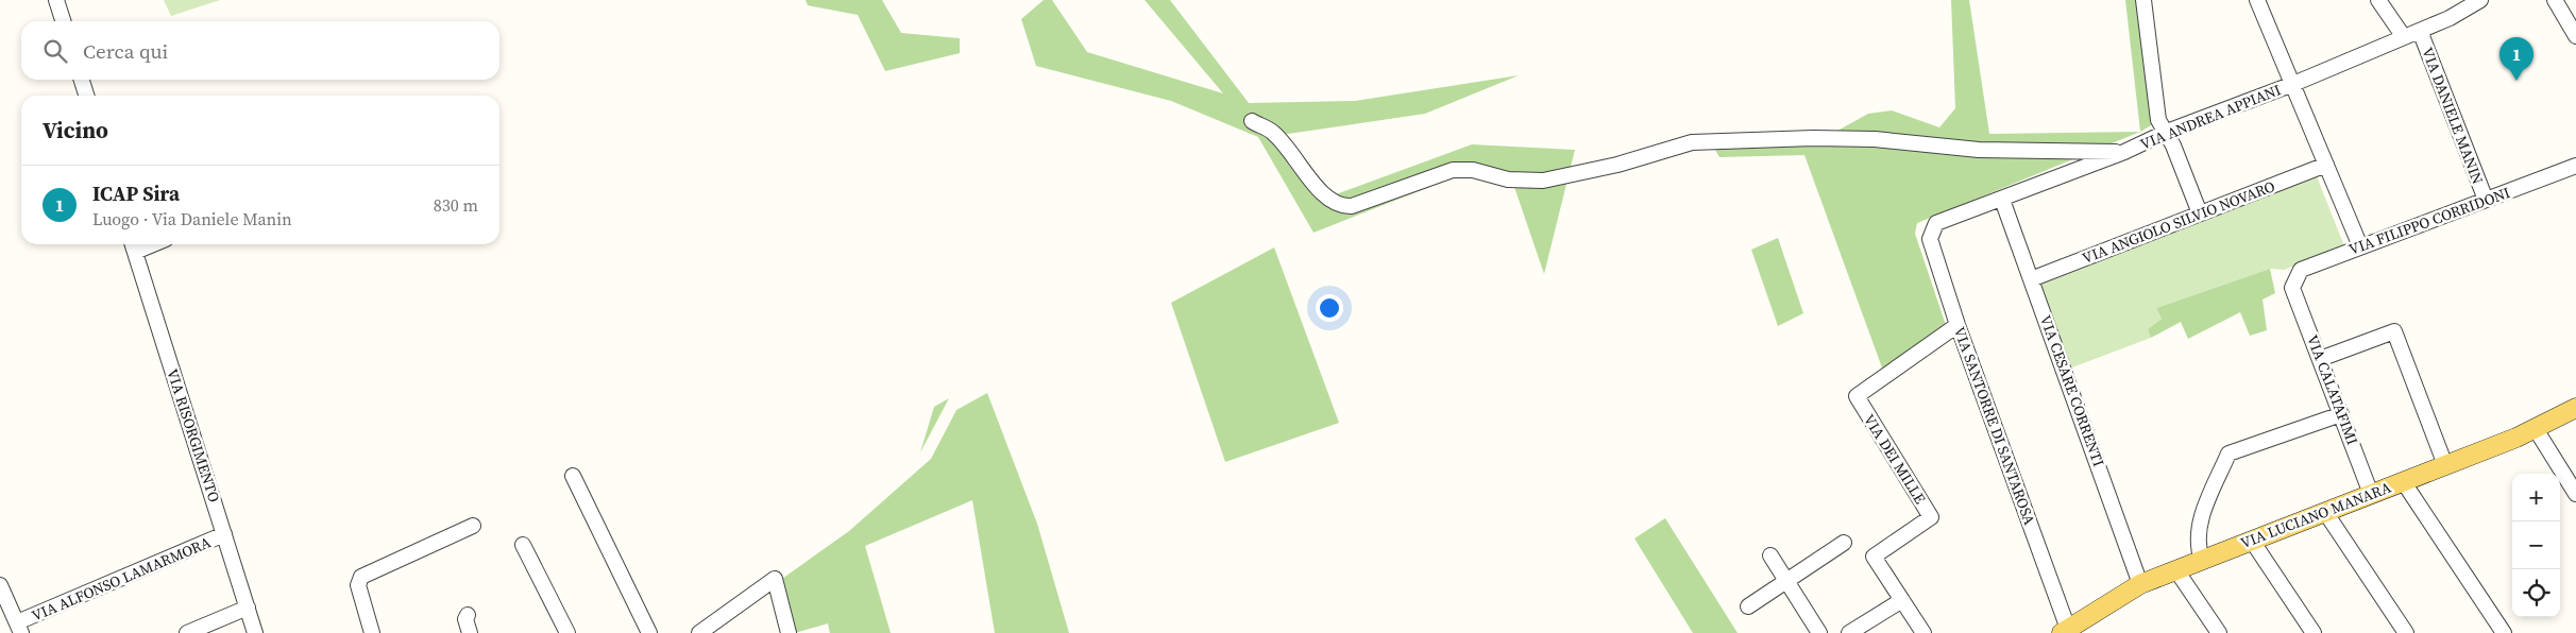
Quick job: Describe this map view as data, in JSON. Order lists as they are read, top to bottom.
{
  "streets": {
    "main road": ["VIA LUCIANO MANARA"],
    "street": [
      "VIA DANIELE MANIN",
      "VIA ANDREA APPIANI",
      "VIA FILIPPO CORRIDONI",
      "VIA ANGIOLO SILVIO NOVARO",
      "VIA CALATAFIMI",
      "VIA CESARE CORRENTI",
      "VIA SANTORRE DI SANTAROSA",
      "VIA RISORGIMENTO",
      "VIA DEI MILLE",
      "VIA ALFONSO LAMARMORA"
    ]
  },
  "crossings": [
    ["VIA DANIELE MANIN", "VIA ANDREA APPIANI"],
    ["VIA DANIELE MANIN", "VIA FILIPPO CORRIDONI"],
    ["VIA ANDREA APPIANI", "VIA CESARE CORRENTI"],
    ["VIA ANDREA APPIANI", "VIA SANTORRE DI SANTAROSA"],
    ["VIA FILIPPO CORRIDONI", "VIA CALATAFIMI"],
    ["VIA ANGIOLO SILVIO NOVARO", "VIA CESARE CORRENTI"],
    ["VIA CALATAFIMI", "VIA LUCIANO MANARA"],
    ["VIA CESARE CORRENTI", "VIA LUCIANO MANARA"],
    ["VIA SANTORRE DI SANTAROSA", "VIA DEI MILLE"],
    ["VIA SANTORRE DI SANTAROSA", "VIA LUCIANO MANARA"],
    ["VIA RISORGIMENTO", "VIA ALFONSO LAMARMORA"]
  ],
  "page": {
    "search": "Cerca qui",
    "pins": "1",
    "heading": "Vicino",
    "list": [
      {
        "mark": "1",
        "name": "ICAP Sira",
        "note": "Luogo · Via Daniele Manin",
        "value": "830 m"
      }
    ],
    "map_buttons": ["+", "−"]
  }
}
